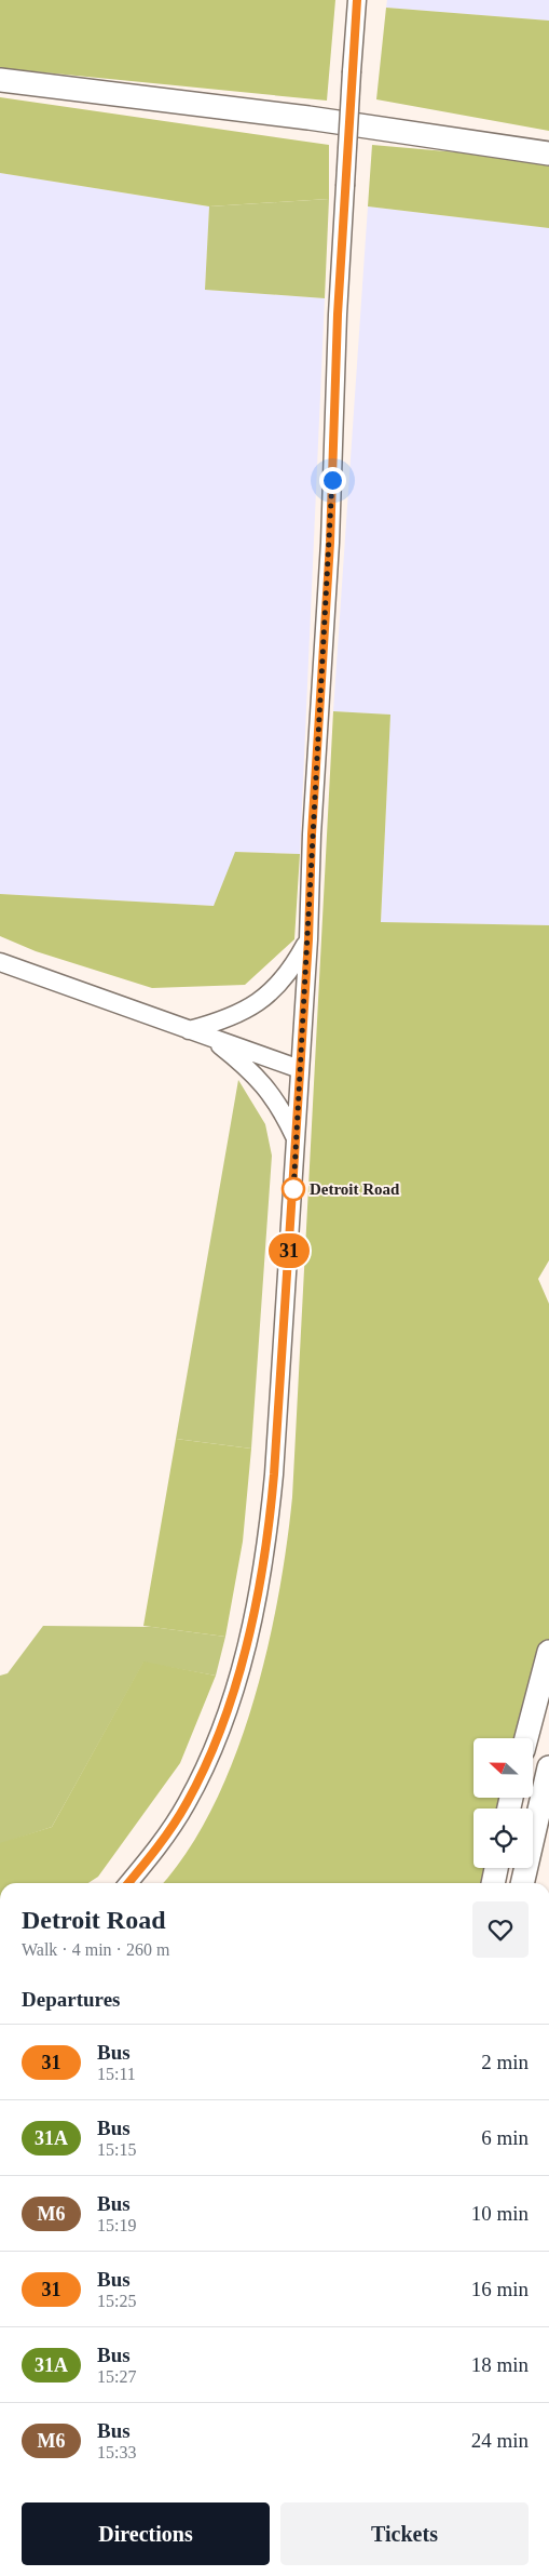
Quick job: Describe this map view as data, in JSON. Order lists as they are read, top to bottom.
{
  "places": ["Detroit Road"],
  "lines": ["bus line 31"],
  "north": "left",
  "page": {
    "on_map": "31",
    "heading": [
      ["Detroit Road", "Walk · 4 min · 260 m"],
      "Departures"
    ],
    "list": [
      {
        "mark": "31",
        "name": "Bus",
        "note": "15:11",
        "value": "2 min"
      },
      {
        "mark": "31A",
        "name": "Bus",
        "note": "15:15",
        "value": "6 min"
      },
      {
        "mark": "M6",
        "name": "Bus",
        "note": "15:19",
        "value": "10 min"
      },
      {
        "mark": "31",
        "name": "Bus",
        "note": "15:25",
        "value": "16 min"
      },
      {
        "mark": "31A",
        "name": "Bus",
        "note": "15:27",
        "value": "18 min"
      },
      {
        "mark": "M6",
        "name": "Bus",
        "note": "15:33",
        "value": "24 min"
      }
    ],
    "buttons": ["Directions", "Tickets"]
  }
}
